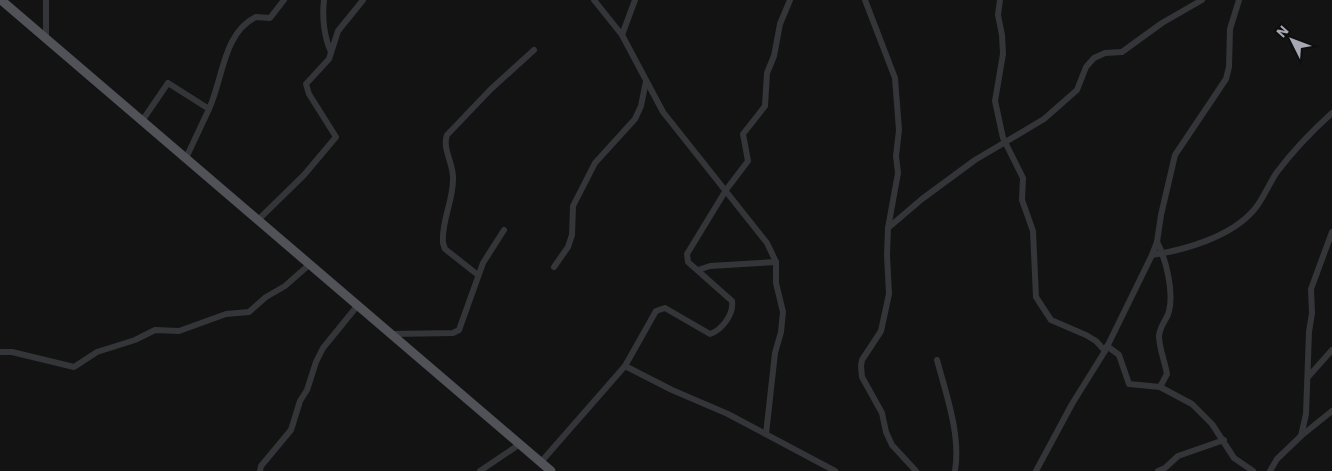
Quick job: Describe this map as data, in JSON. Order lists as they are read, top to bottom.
{
  "north": "top left"
}
